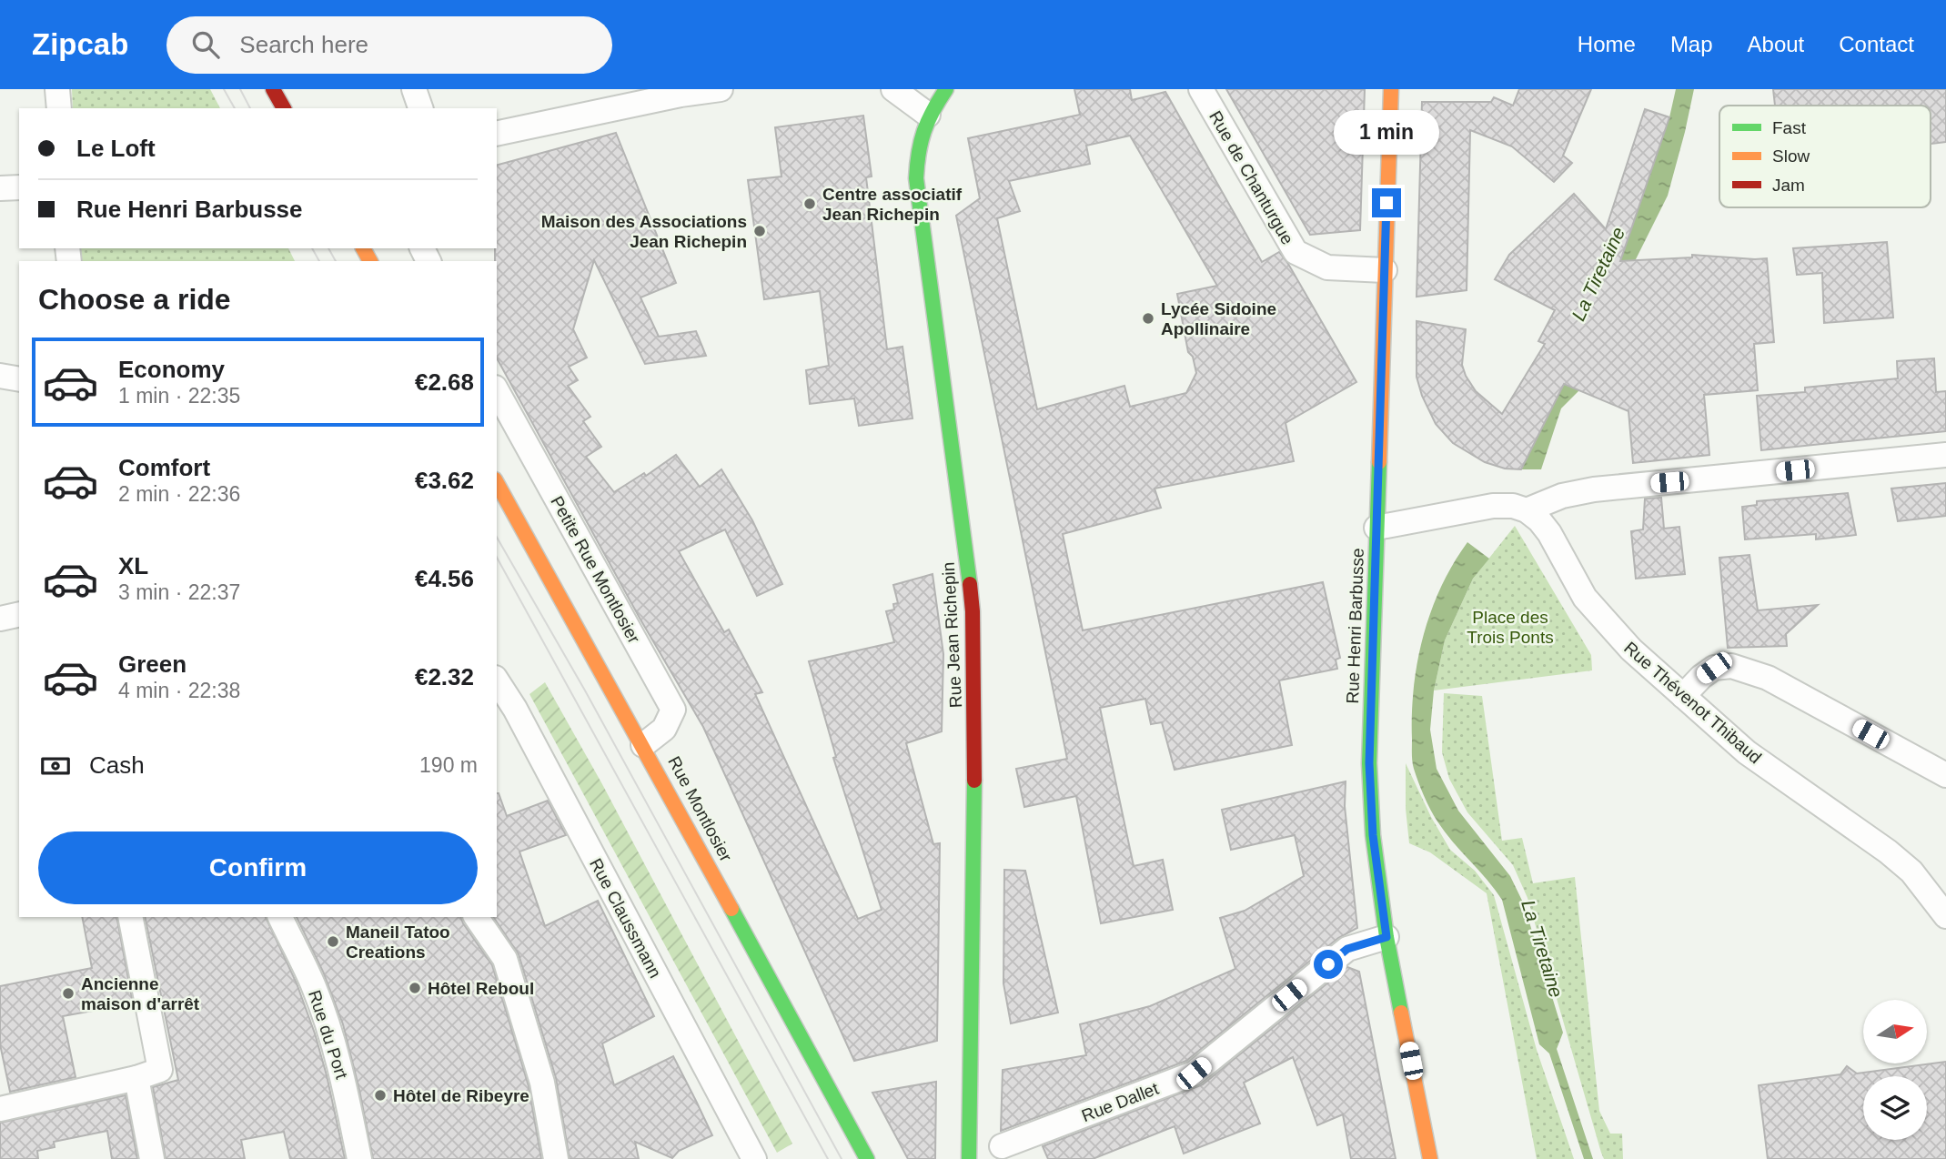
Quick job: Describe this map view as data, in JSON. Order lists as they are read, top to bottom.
{
  "streets": {
    "street": [
      "Rue de Chanturgue",
      "Petite Rue Montlosier",
      "Rue Henri Barbusse",
      "Rue Jean Richepin",
      "Rue Thévenot Thibaud",
      "Rue Montlosier",
      "Rue Claussmann",
      "Rue du Port",
      "Rue Dallet"
    ]
  },
  "crossings": [
    ["Rue de Chanturgue", "Rue Henri Barbusse"],
    ["Petite Rue Montlosier", "Rue Montlosier"],
    ["Rue Henri Barbusse", "Rue Dallet"]
  ],
  "water": ["La Tiretaine"],
  "parks": ["Place des Trois Ponts"],
  "places": [
    "Centre associatif Jean Richepin",
    "Maison des Associations Jean Richepin",
    "Lycée Sidoine Apollinaire",
    "Maneil Tatoo Creations",
    "Hôtel Reboul",
    "Ancienne maison d'arrêt",
    "Hôtel de Ribeyre"
  ],
  "legend": ["Fast", "Slow", "Jam"],
  "north": "right",
  "page": {
    "header": "Zipcab",
    "search": "Search here",
    "nav": [
      "Home",
      "Map",
      "About",
      "Contact"
    ],
    "banner": ["Le Loft", "Rue Henri Barbusse"],
    "bubble": "1 min",
    "heading": "Choose a ride",
    "list": [
      {
        "name": "Economy",
        "note": "1 min · 22:35",
        "value": "€2.68"
      },
      {
        "name": "Comfort",
        "note": "2 min · 22:36",
        "value": "€3.62"
      },
      {
        "name": "XL",
        "note": "3 min · 22:37",
        "value": "€4.56"
      },
      {
        "name": "Green",
        "note": "4 min · 22:38",
        "value": "€2.32"
      }
    ],
    "pay": ["Cash", "190 m"],
    "buttons": "Confirm"
  }
}
